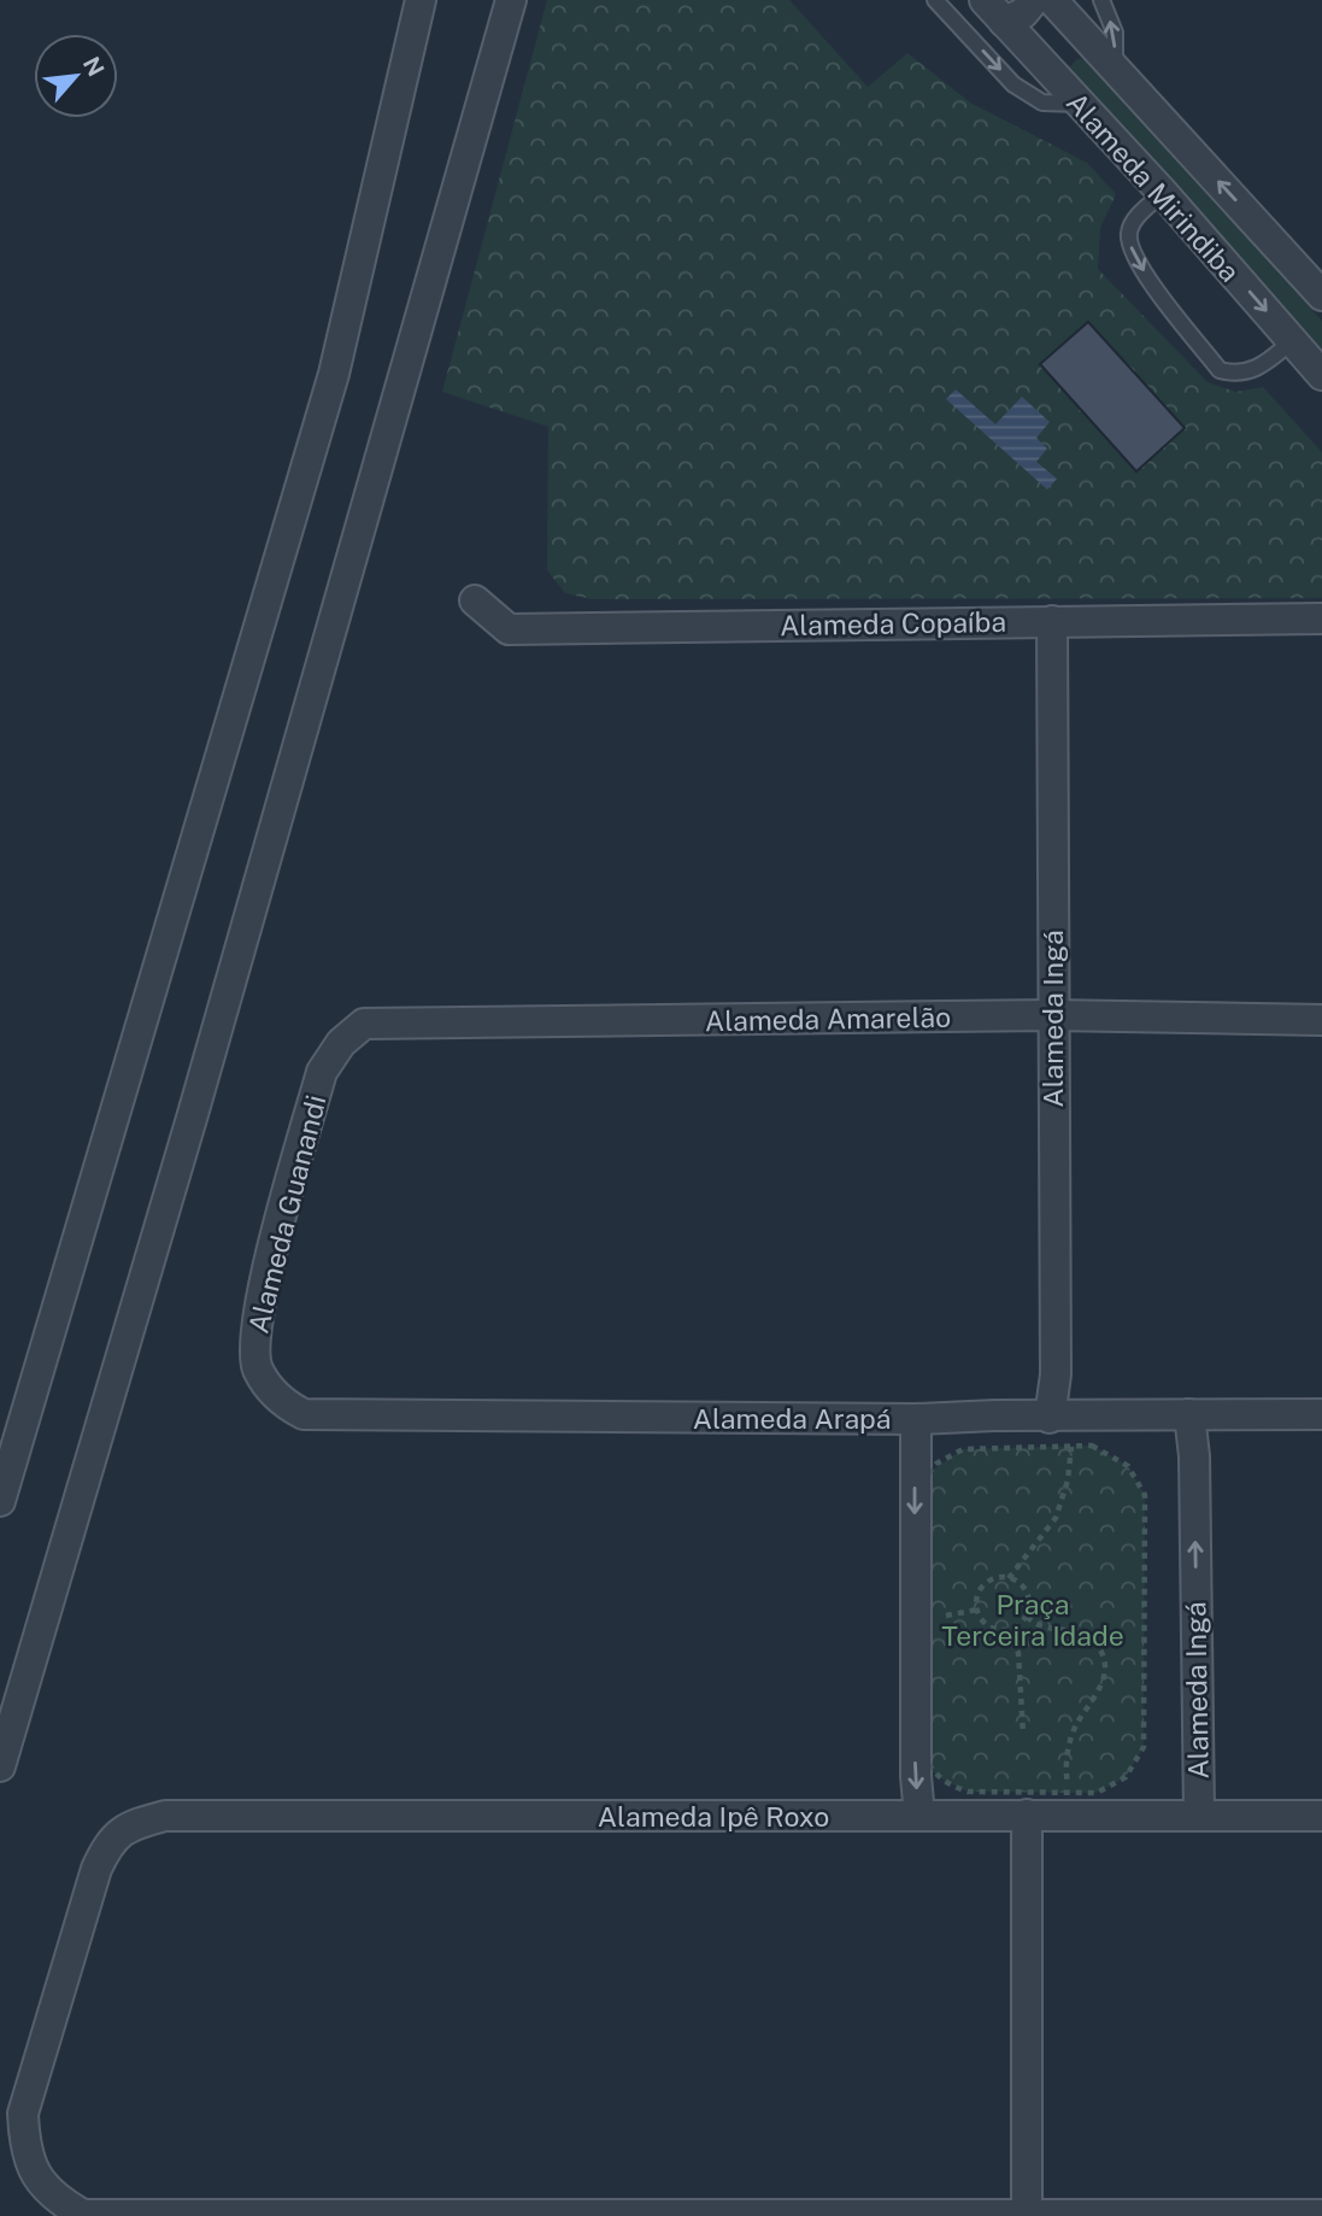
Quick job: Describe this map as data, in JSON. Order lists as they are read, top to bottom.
{
  "streets": {
    "street": [
      "Alameda Mirindiba",
      "Alameda Copaíba",
      "Alameda Amarelão",
      "Alameda Ingá",
      "Alameda Guanandi",
      "Alameda Arapá",
      "Alameda Ipê Roxo"
    ]
  },
  "crossings": [
    ["Alameda Copaíba", "Alameda Ingá"],
    ["Alameda Amarelão", "Alameda Ingá"],
    ["Alameda Amarelão", "Alameda Guanandi"],
    ["Alameda Ingá", "Alameda Arapá"],
    ["Alameda Ingá", "Alameda Ipê Roxo"],
    ["Alameda Guanandi", "Alameda Arapá"]
  ],
  "parks": ["Praça Terceira Idade"],
  "north": "top right"
}
